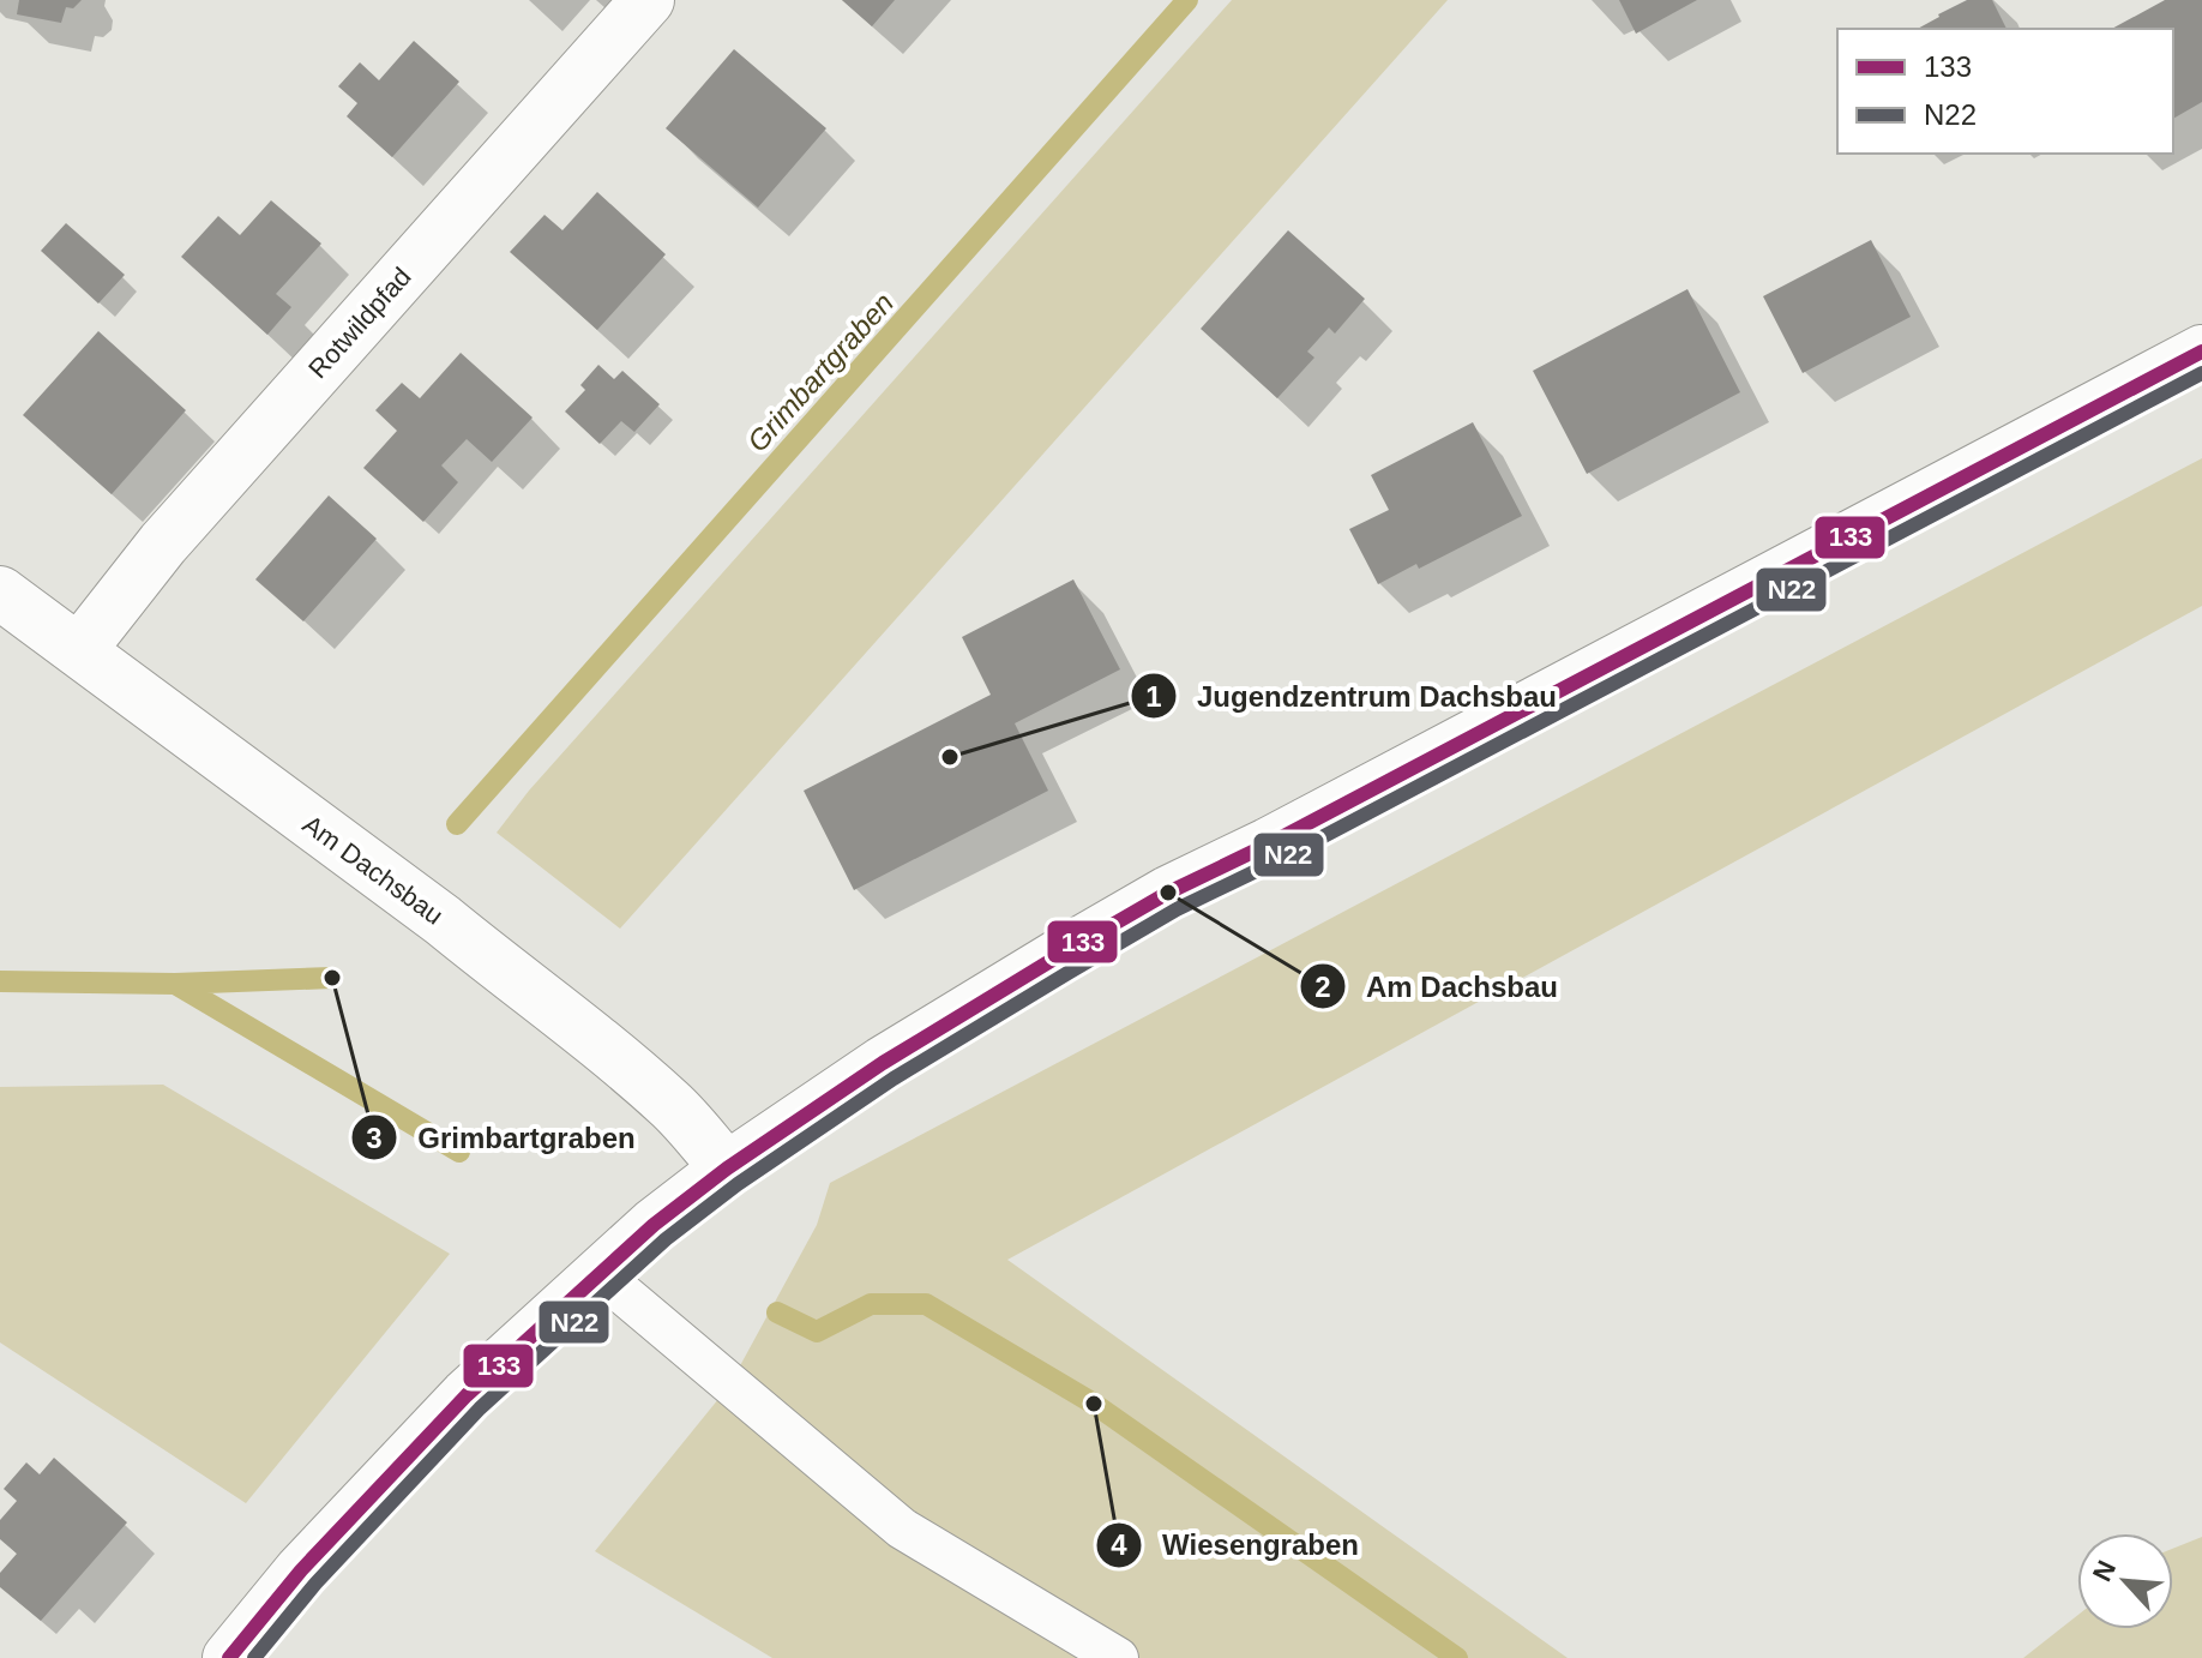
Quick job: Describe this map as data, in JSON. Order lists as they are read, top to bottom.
{
  "streets": {
    "main road": ["Rotwildpfad", "Am Dachsbau"]
  },
  "crossings": [
    ["Rotwildpfad", "Am Dachsbau"]
  ],
  "water": ["Grimbartgraben"],
  "places": [
    "Jugendzentrum Dachsbau",
    "Am Dachsbau",
    "Grimbartgraben",
    "Wiesengraben"
  ],
  "lines": ["transit line 133", "transit line N22"],
  "legend": ["133", "N22"],
  "north": "top left"
}
